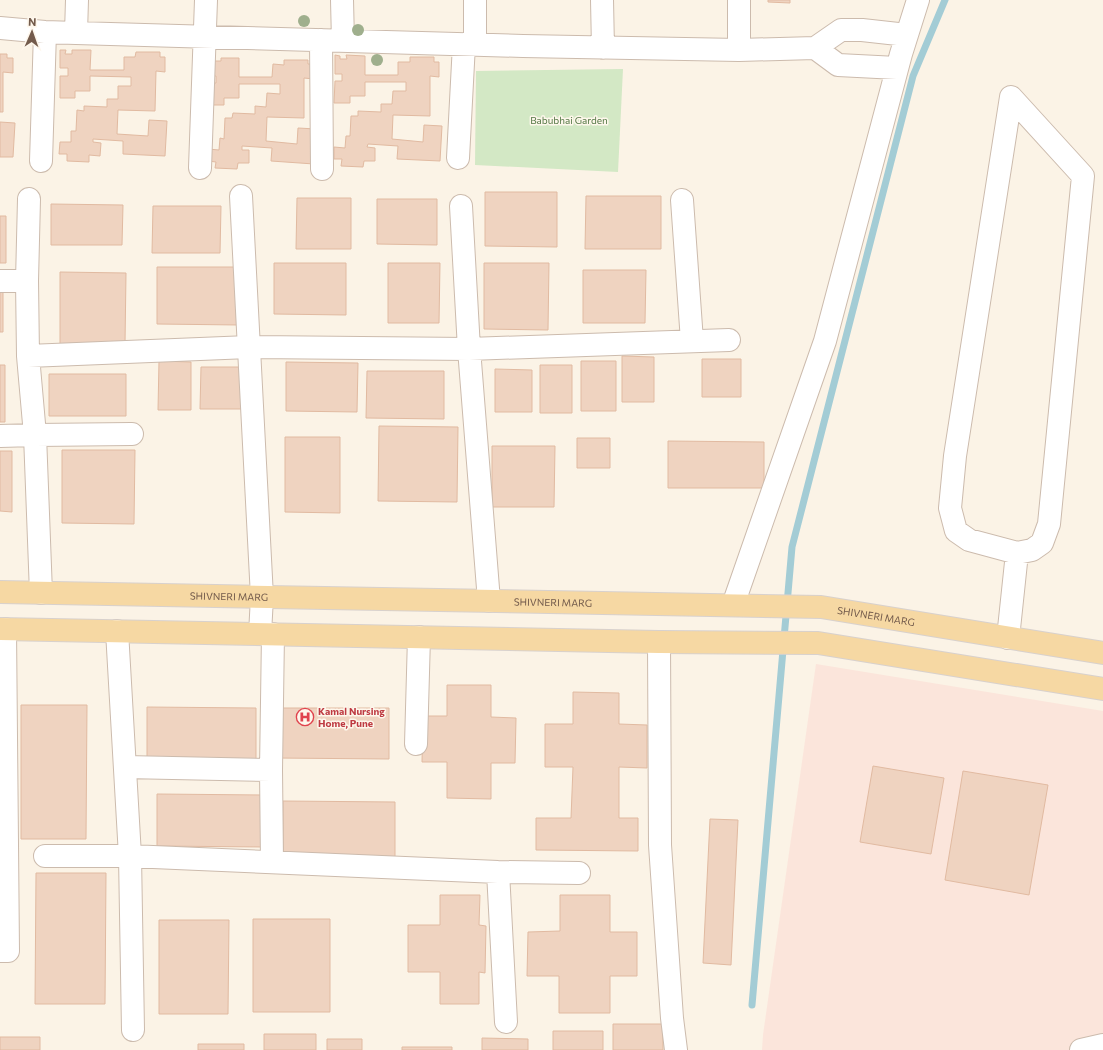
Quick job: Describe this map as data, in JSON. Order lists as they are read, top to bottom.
{
  "streets": {
    "main road": ["SHIVNERI MARG"]
  },
  "parks": ["Babubhai Garden"],
  "places": {
    "hospital": ["Kamal Nursing Home, Pune"]
  },
  "north": "top"
}
